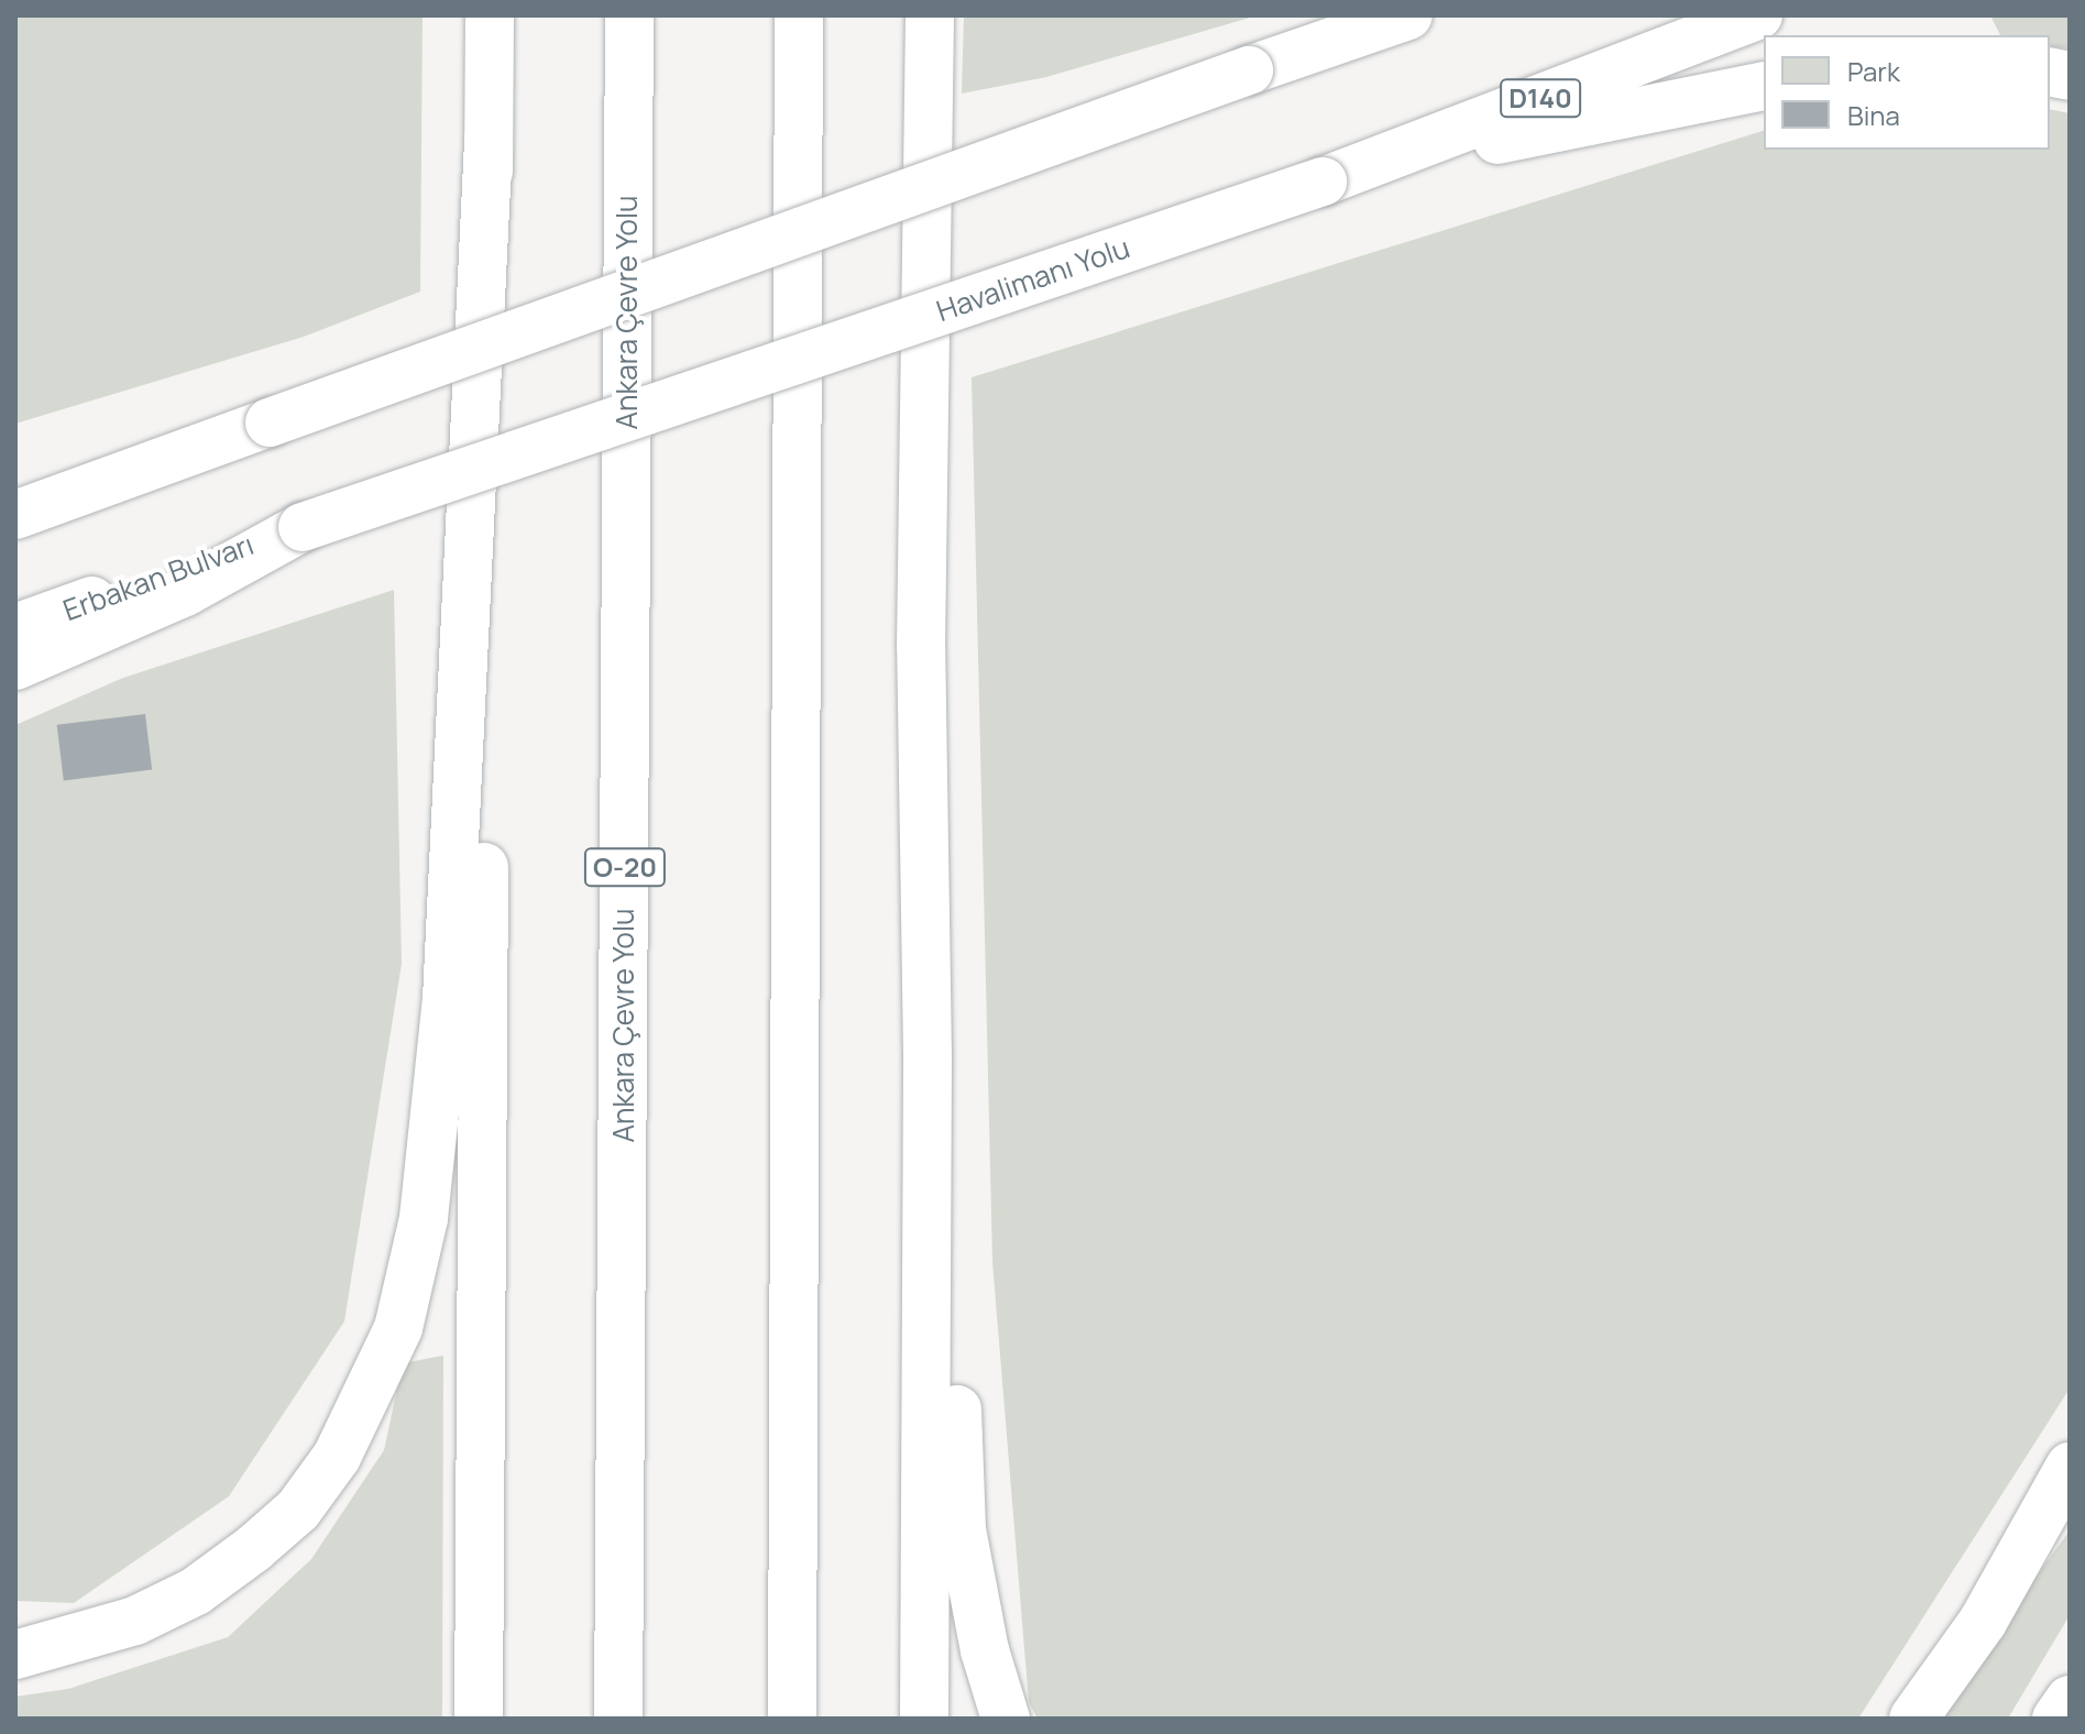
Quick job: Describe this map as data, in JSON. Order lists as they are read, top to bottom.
{
  "streets": {
    "highway": [
      "D140",
      "Havalimanı Yolu",
      "Ankara Çevre Yolu",
      "Erbakan Bulvarı",
      "O-20"
    ]
  },
  "crossings": [
    ["Havalimanı Yolu", "Erbakan Bulvarı"]
  ],
  "legend": ["Park", "Bina"]
}
